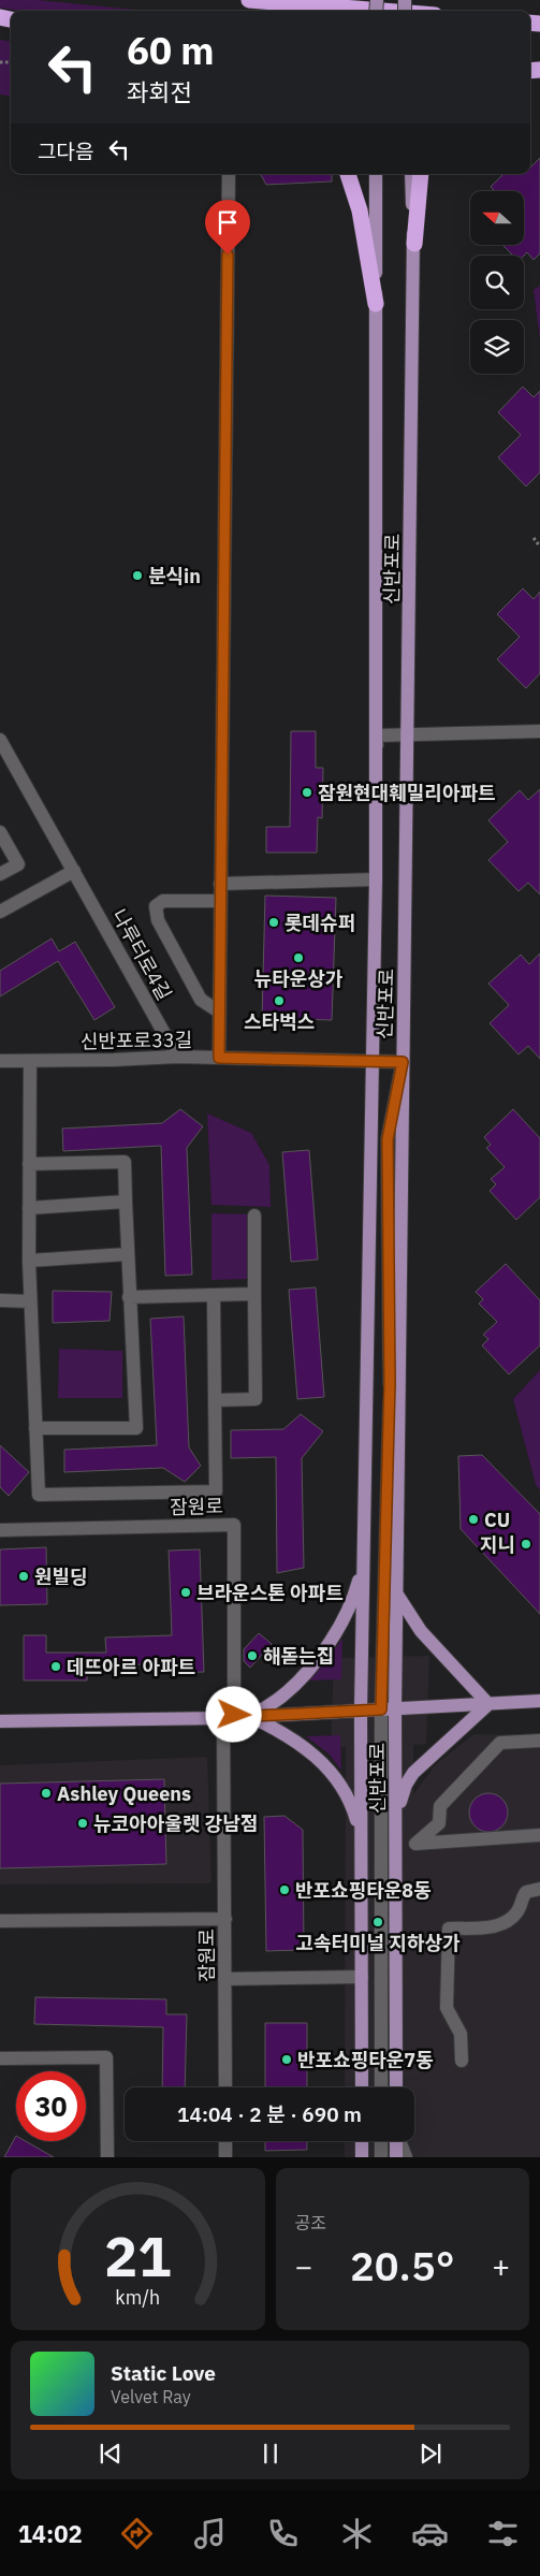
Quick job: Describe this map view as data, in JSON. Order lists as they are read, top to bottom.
{
  "streets": {
    "main road": ["신반포로"],
    "street": ["나루터로4길", "신반포로33길", "잠원로"]
  },
  "crossings": [
    ["신반포로", "신반포로33길"],
    ["나루터로4길", "신반포로33길"]
  ],
  "places": [
    "분식in",
    "잠원현대훼밀리아파트",
    "롯데슈퍼",
    "뉴타운상가",
    "스타벅스",
    "CU",
    "지니",
    "원빌딩",
    "브라운스톤 아파트",
    "해돋는집",
    "데뜨아르 아파트",
    "Ashley Queens",
    "뉴코아아울렛 강남점",
    "반포쇼핑타운8동",
    "고속터미널 지하상가",
    "반포쇼핑타운7동"
  ],
  "north": "left",
  "page": {
    "turn": ["60 m", "좌회전"],
    "then": "그다음",
    "limit": "30",
    "trip": "14:04 · 2 분 · 690 m",
    "tile": "공조",
    "heat": ["−", "20.5°", "+"],
    "song": ["Static Love", "Velvet Ray"],
    "tabs": "14:02",
    "gauge": ["21", "km/h"]
  }
}
